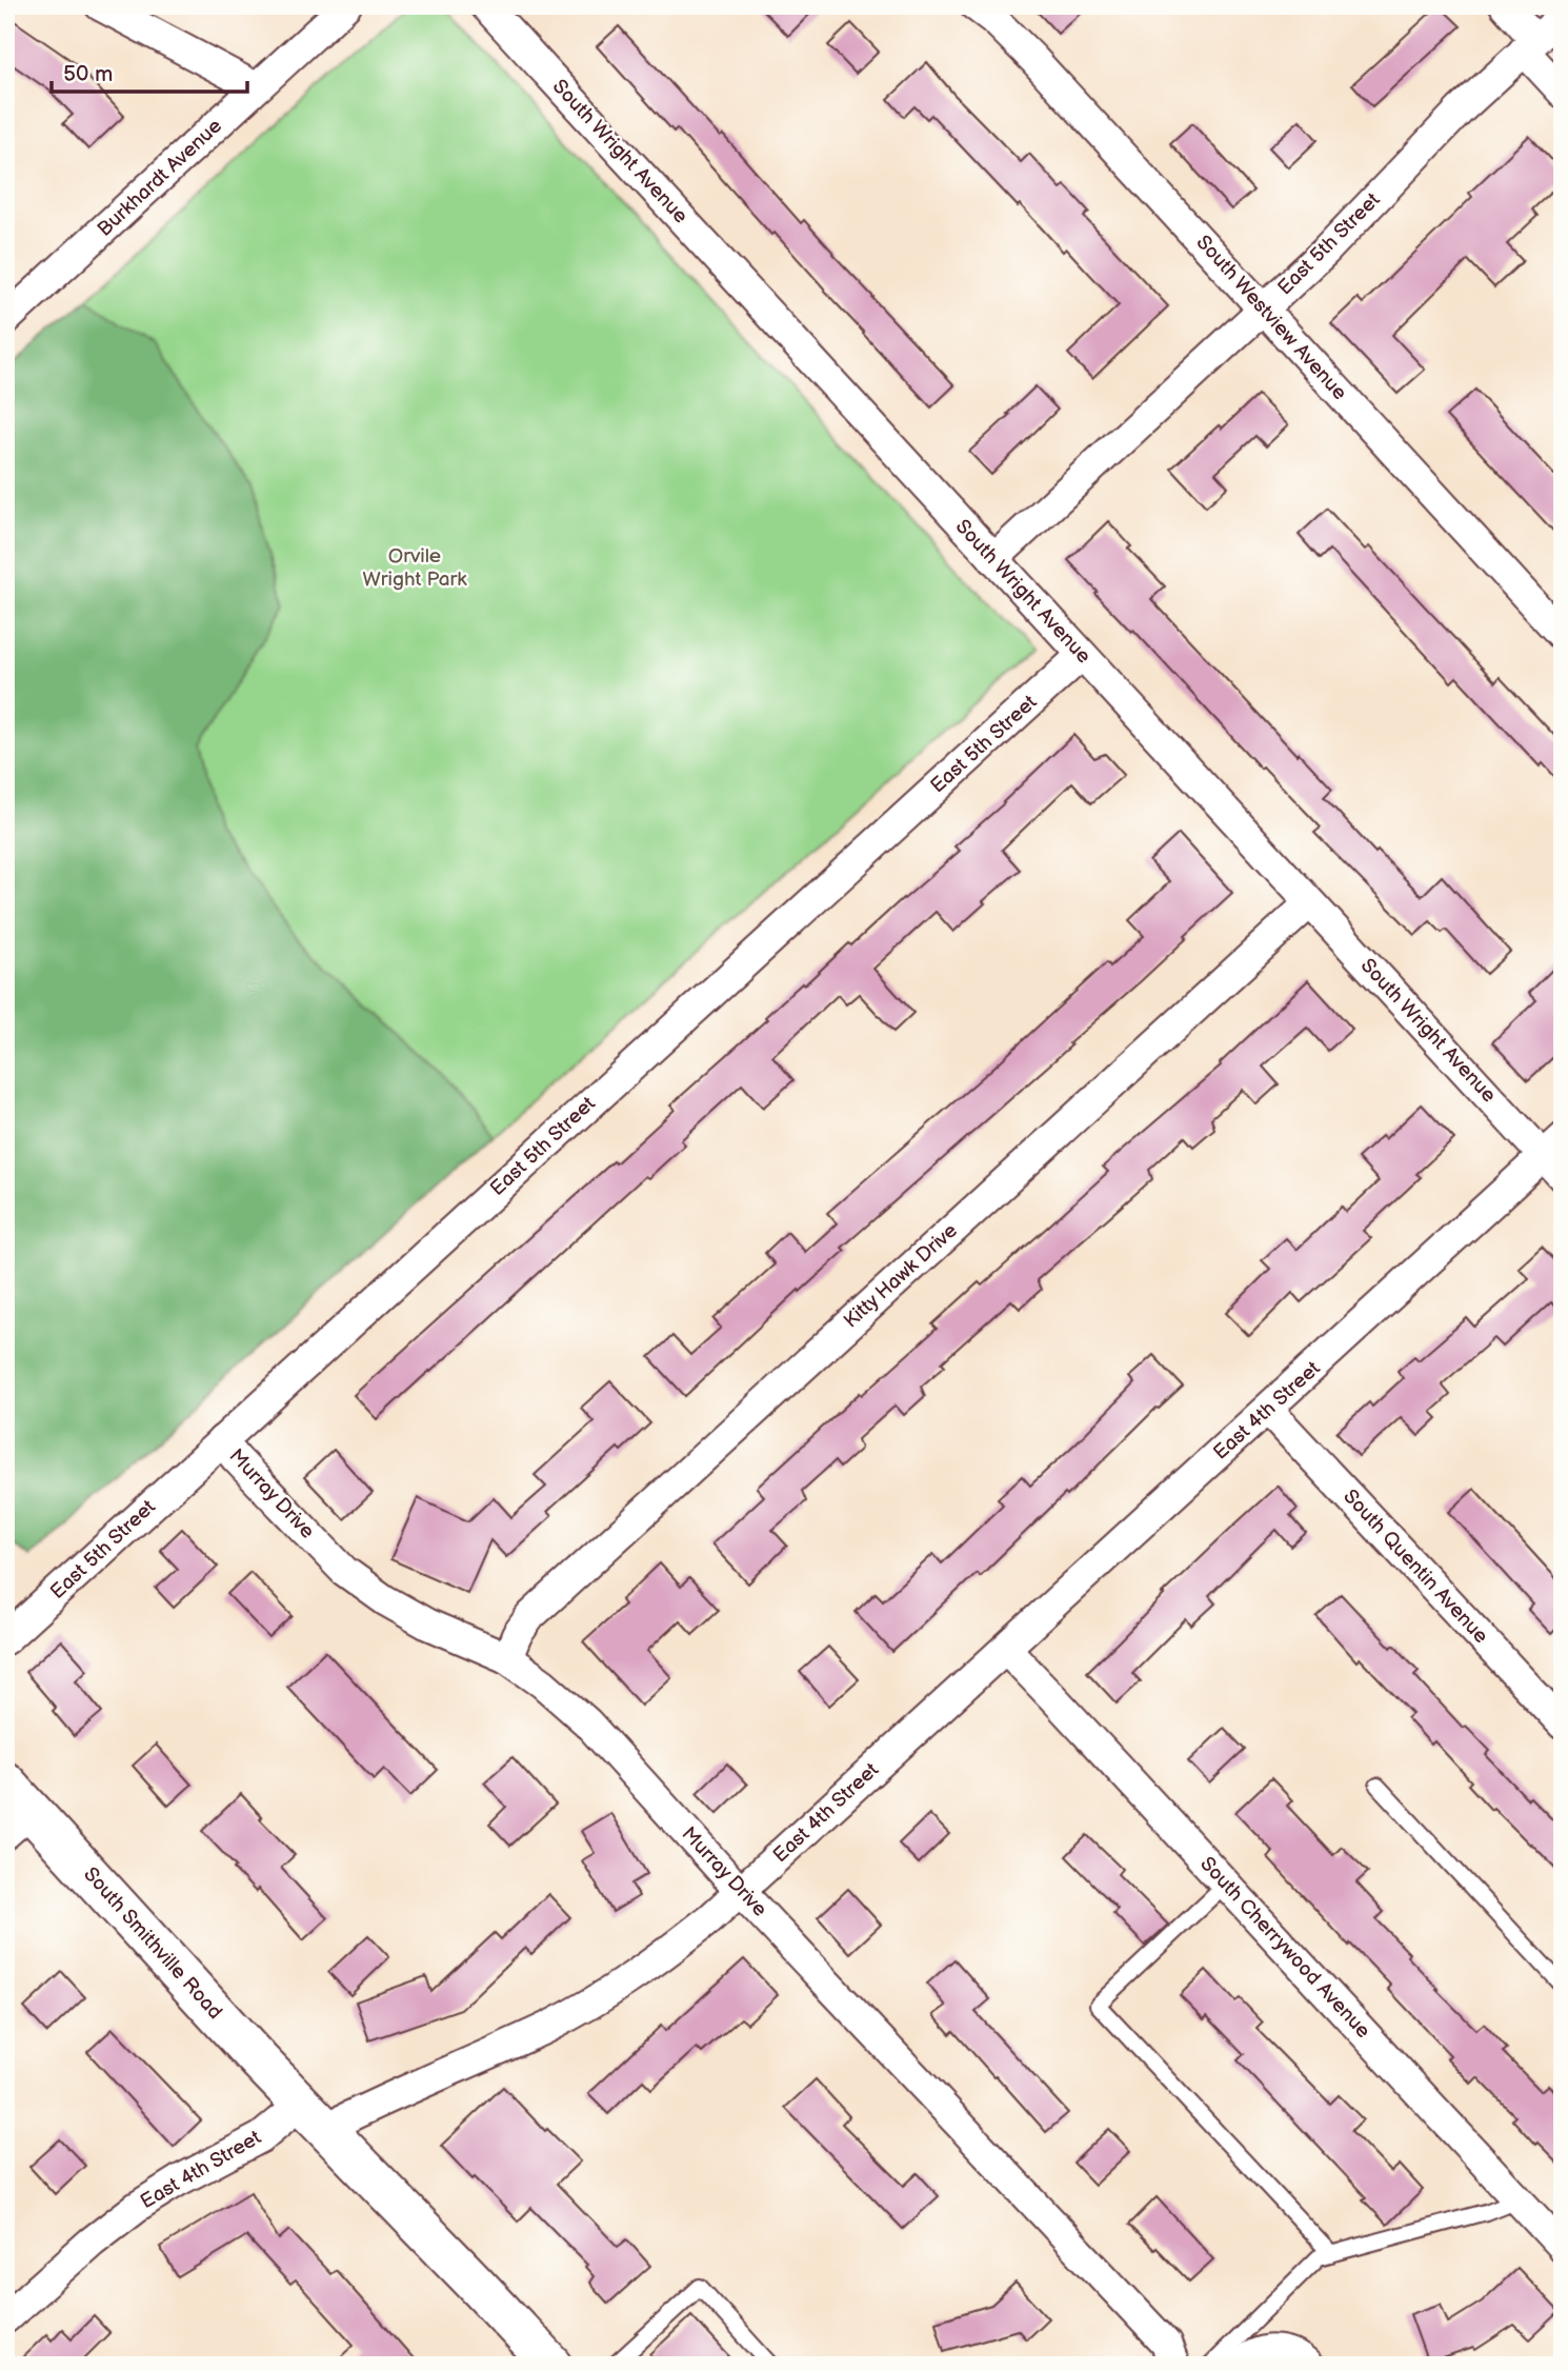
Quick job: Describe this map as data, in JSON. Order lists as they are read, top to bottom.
{
  "streets": {
    "main road": ["South Smithville Road"],
    "street": [
      "South Wright Avenue",
      "Burkhardt Avenue",
      "East 5th Street",
      "South Westview Avenue",
      "Kitty Hawk Drive",
      "East 4th Street",
      "Murray Drive",
      "South Quentin Avenue",
      "South Cherrywood Avenue"
    ]
  },
  "crossings": [
    ["South Wright Avenue", "East 5th Street"],
    ["South Wright Avenue", "Kitty Hawk Drive"],
    ["South Wright Avenue", "East 4th Street"],
    ["East 5th Street", "South Westview Avenue"],
    ["East 5th Street", "Murray Drive"],
    ["Kitty Hawk Drive", "Murray Drive"],
    ["East 4th Street", "Murray Drive"],
    ["East 4th Street", "South Quentin Avenue"],
    ["East 4th Street", "South Smithville Road"],
    ["East 4th Street", "South Cherrywood Avenue"]
  ],
  "parks": ["Orvile Wright Park"],
  "scale_bar": "50 m"
}
